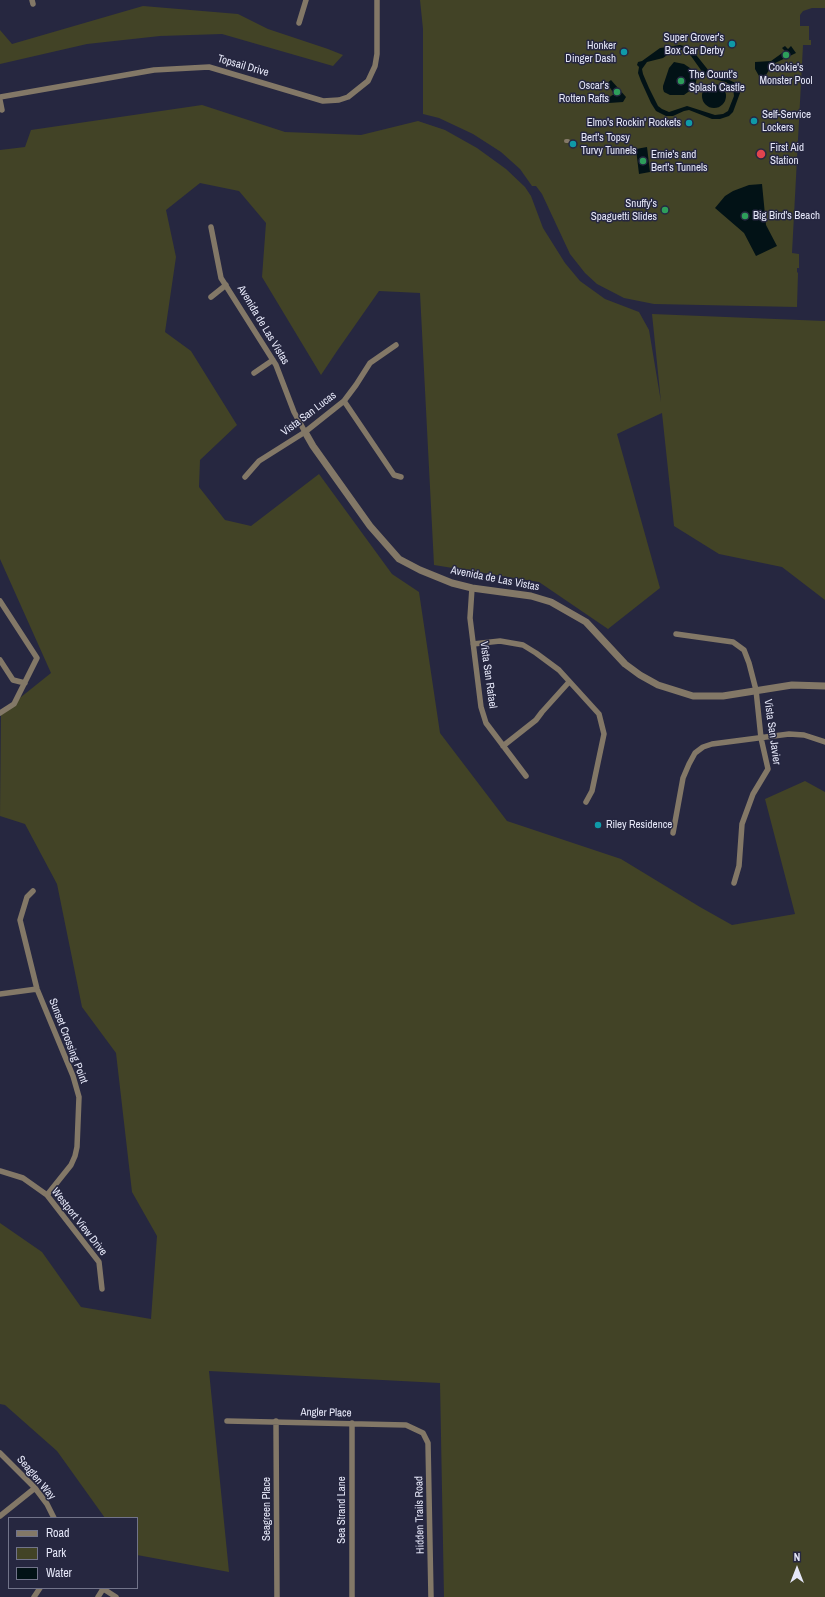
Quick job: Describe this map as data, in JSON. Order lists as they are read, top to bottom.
{
  "streets": {
    "street": [
      "Topsail Drive",
      "Avenida de Las Vistas",
      "Vista San Lucas",
      "Vista San Rafael",
      "Vista San Javier",
      "Sunset Crossing Point",
      "Westport View Drive",
      "Angler Place",
      "Seaglen Way",
      "Seagreen Place",
      "Sea Strand Lane",
      "Hidden Trails Road"
    ]
  },
  "crossings": [
    ["Avenida de Las Vistas", "Vista San Lucas"],
    ["Avenida de Las Vistas", "Vista San Rafael"],
    ["Avenida de Las Vistas", "Vista San Javier"],
    ["Sunset Crossing Point", "Westport View Drive"],
    ["Angler Place", "Seagreen Place"],
    ["Angler Place", "Sea Strand Lane"],
    ["Angler Place", "Hidden Trails Road"]
  ],
  "places": [
    "Super Grover's Box Car Derby",
    "Honker Dinger Dash",
    "Cookie's Monster Pool",
    "The Count's Splash Castle",
    "Oscar's Rotten Rafts",
    "Self-Service Lockers",
    "Elmo's Rockin' Rockets",
    "Bert's Topsy Turvy Tunnels",
    "First Aid Station",
    "Ernie's and Bert's Tunnels",
    "Snuffy's Spaguetti Slides",
    "Big Bird's Beach",
    "Riley Residence"
  ],
  "legend": ["Road", "Park", "Water"],
  "north": "top"
}
